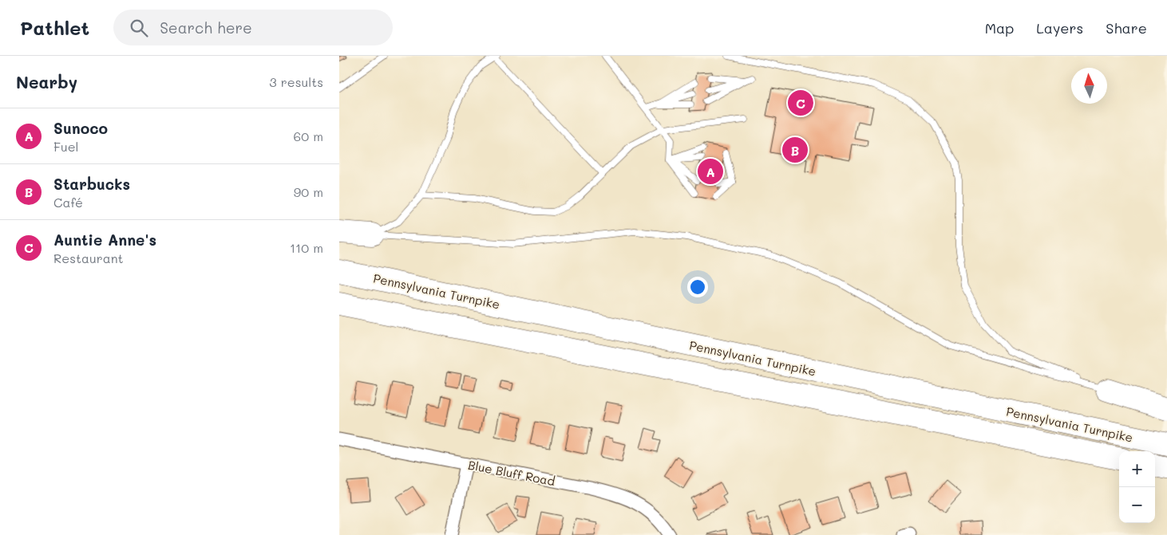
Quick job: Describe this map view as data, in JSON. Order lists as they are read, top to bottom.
{
  "streets": {
    "highway": ["Pennsylvania Turnpike"],
    "street": ["Blue Bluff Road"]
  },
  "north": "top",
  "page": {
    "header": "Pathlet",
    "search": "Search here",
    "nav": ["Map", "Layers", "Share"],
    "heading": ["Nearby", "3 results"],
    "pins": ["C", "B", "A"],
    "list": [
      {
        "mark": "A",
        "name": "Sunoco",
        "note": "Fuel",
        "value": "60 m"
      },
      {
        "mark": "B",
        "name": "Starbucks",
        "note": "Café",
        "value": "90 m"
      },
      {
        "mark": "C",
        "name": "Auntie Anne's",
        "note": "Restaurant",
        "value": "110 m"
      }
    ],
    "map_buttons": ["+", "−"]
  }
}
